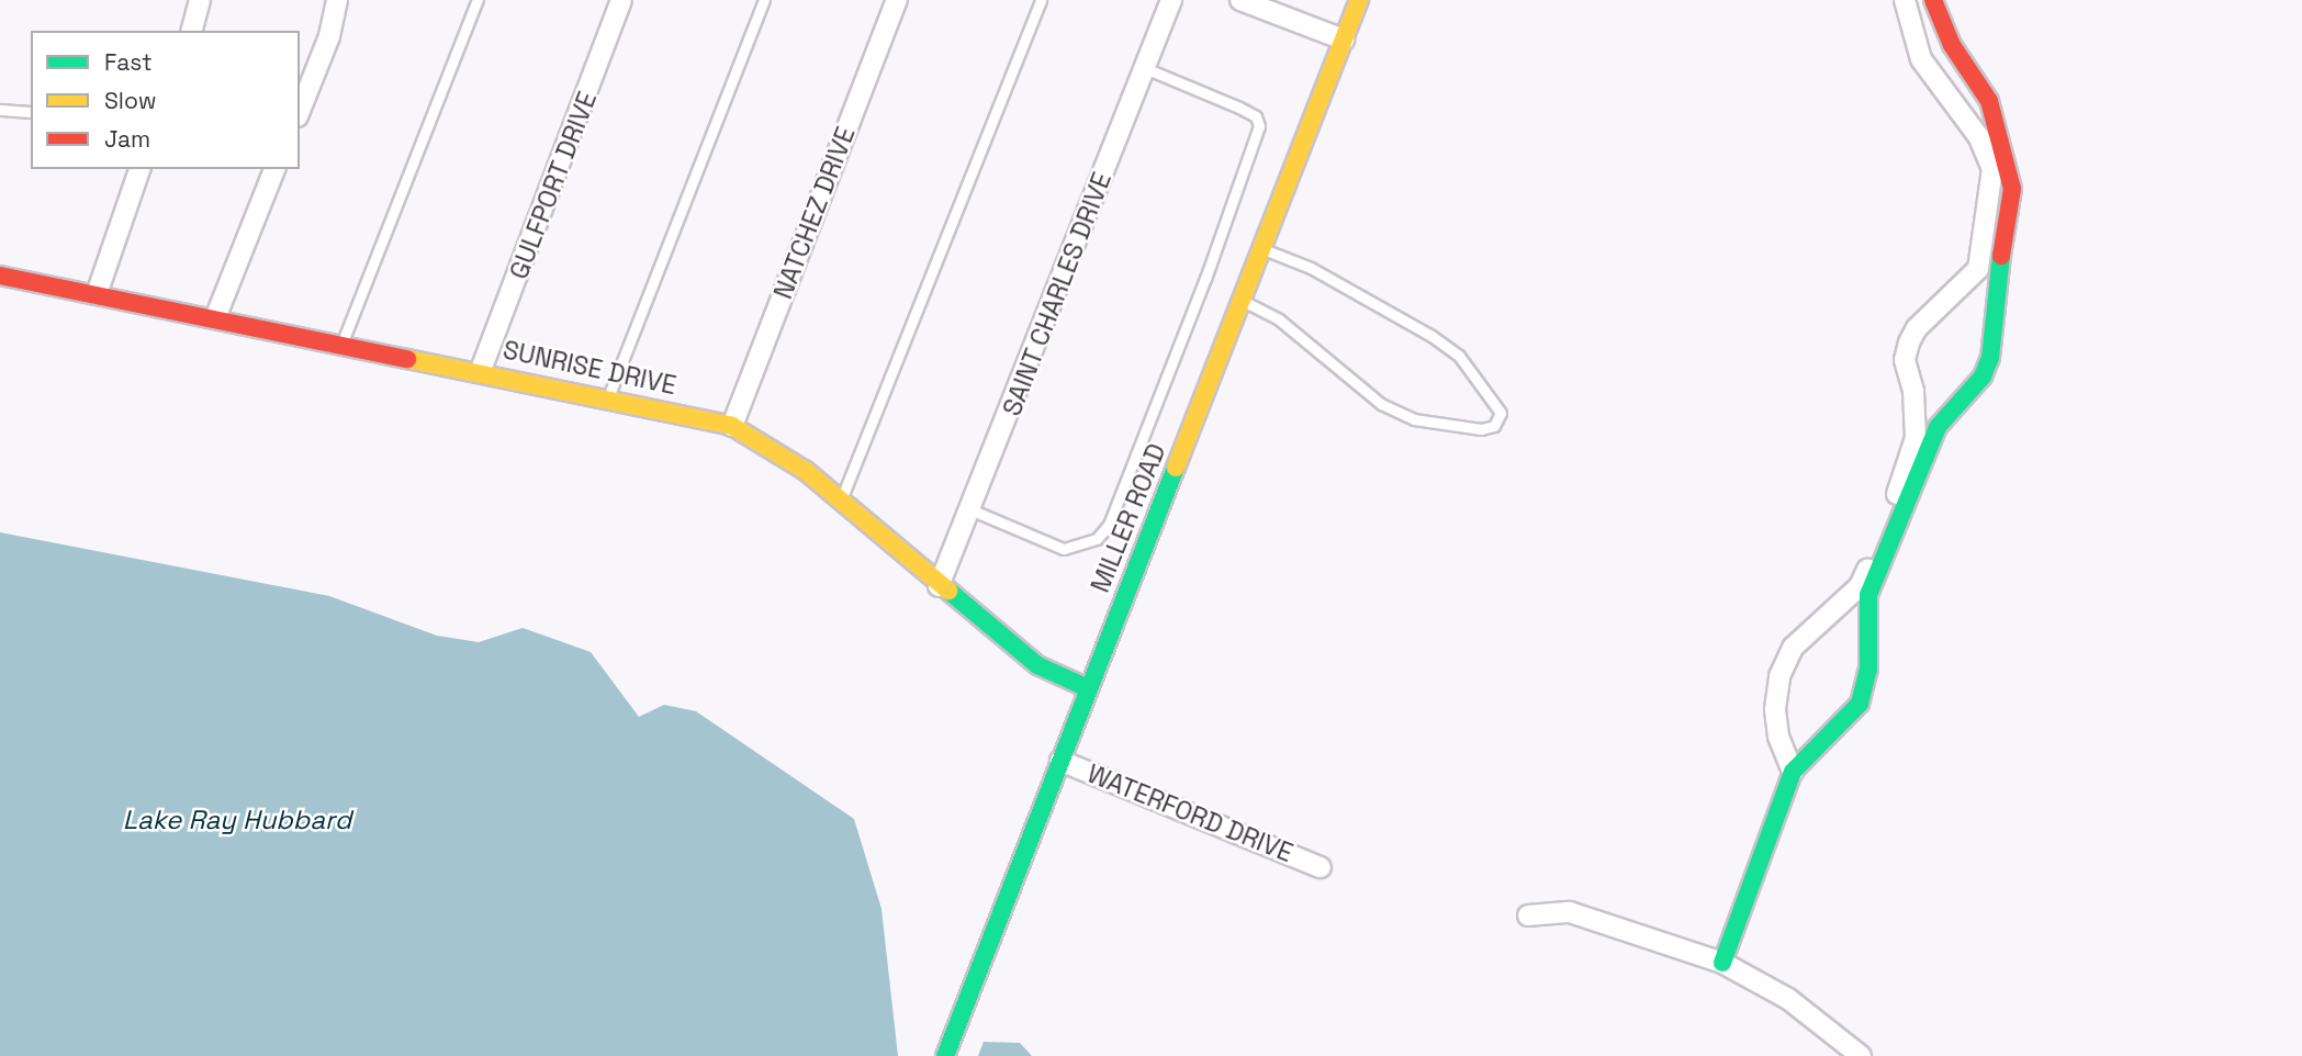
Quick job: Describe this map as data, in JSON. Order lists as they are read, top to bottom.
{
  "streets": {
    "street": [
      "GULFPORT DRIVE",
      "NATCHEZ DRIVE",
      "SAINT CHARLES DRIVE",
      "SUNRISE DRIVE",
      "MILLER ROAD",
      "WATERFORD DRIVE"
    ]
  },
  "crossings": [
    ["GULFPORT DRIVE", "SUNRISE DRIVE"],
    ["NATCHEZ DRIVE", "SUNRISE DRIVE"],
    ["SAINT CHARLES DRIVE", "SUNRISE DRIVE"],
    ["SUNRISE DRIVE", "MILLER ROAD"],
    ["MILLER ROAD", "WATERFORD DRIVE"]
  ],
  "water": ["Lake Ray Hubbard"],
  "legend": ["Fast", "Slow", "Jam"]
}
